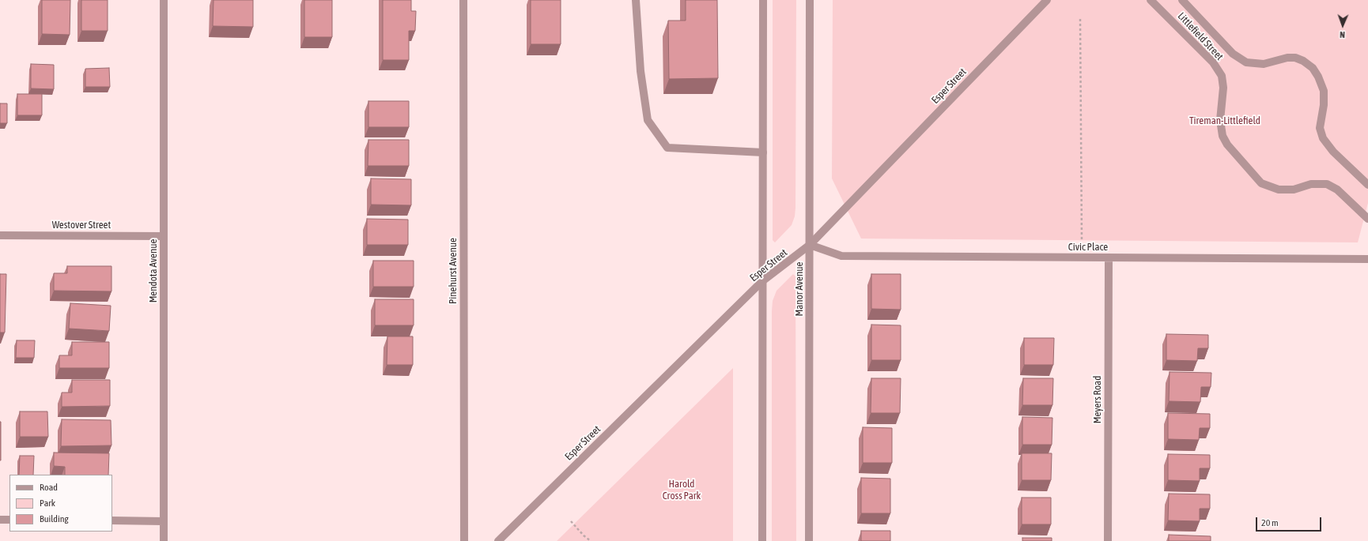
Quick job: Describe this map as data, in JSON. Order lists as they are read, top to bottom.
{
  "streets": {
    "street": [
      "Littlefield Street",
      "Esper Street",
      "Westover Street",
      "Civic Place",
      "Mendota Avenue",
      "Pinehurst Avenue",
      "Manor Avenue",
      "Meyers Road"
    ]
  },
  "crossings": [
    ["Esper Street", "Civic Place"],
    ["Esper Street", "Manor Avenue"],
    ["Westover Street", "Mendota Avenue"],
    ["Civic Place", "Manor Avenue"],
    ["Civic Place", "Meyers Road"]
  ],
  "parks": ["Tireman-Littlefield", "Harold Cross Park"],
  "legend": ["Road", "Park", "Building"],
  "scale_bar": "20 m",
  "north": "bottom"
}
